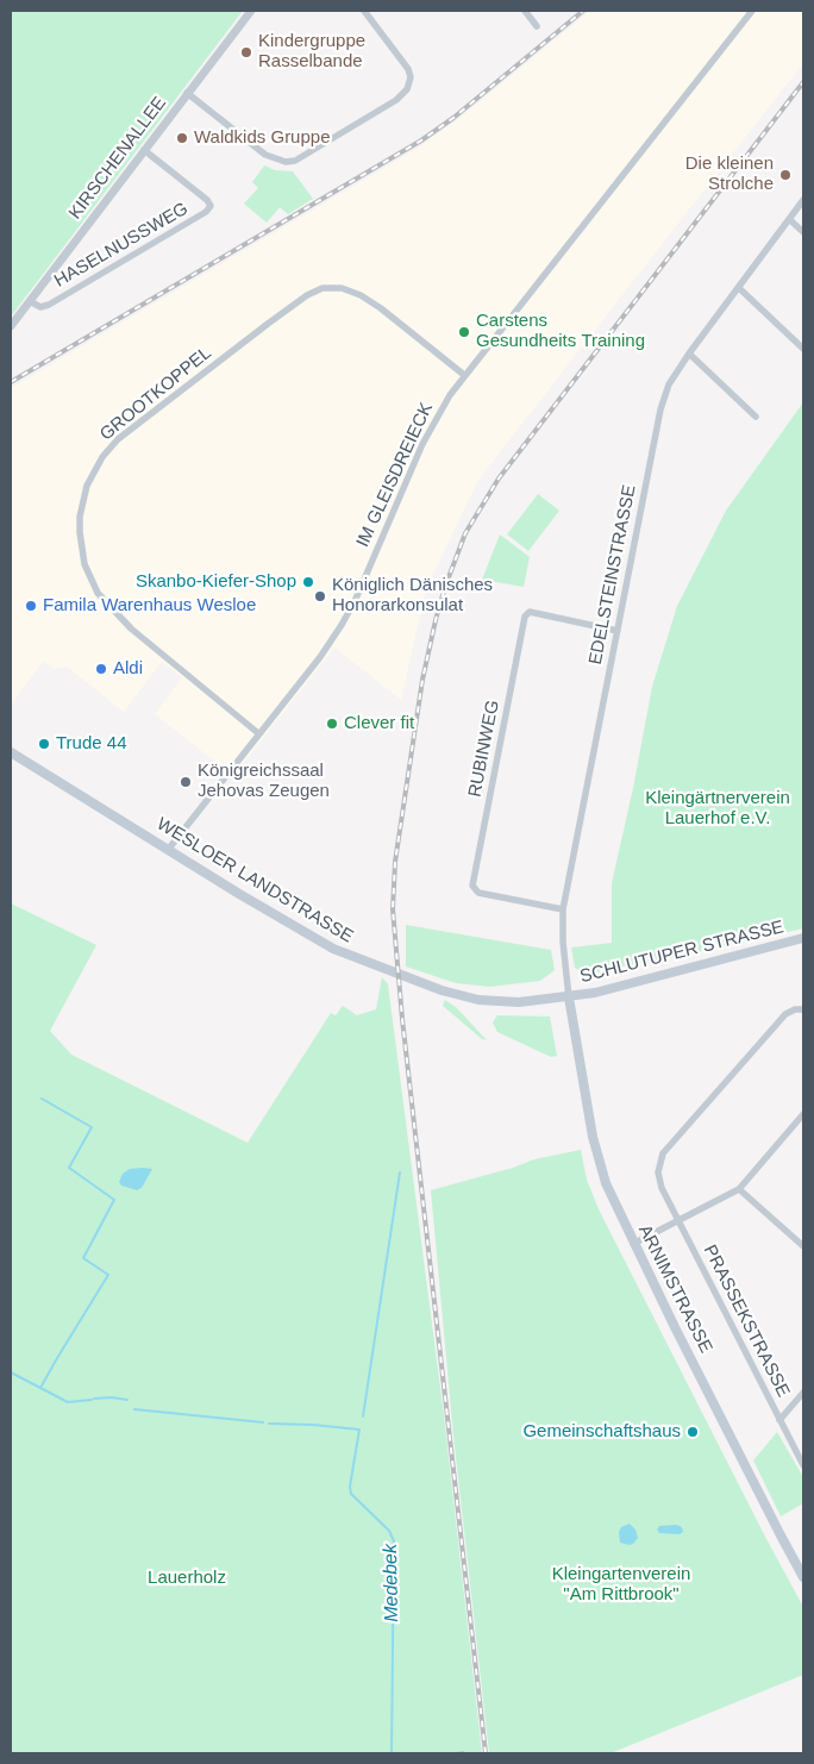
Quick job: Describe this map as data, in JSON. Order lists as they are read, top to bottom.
{
  "streets": {
    "main road": ["WESLOER LANDSTRASSE", "SCHLUTUPER STRASSE", "ARNIMSTRASSE"],
    "street": [
      "KIRSCHENALLEE",
      "HASELNUSSWEG",
      "GROOTKOPPEL",
      "IM GLEISDREIECK",
      "EDELSTEINSTRASSE",
      "RUBINWEG",
      "PRASSEKSTRASSE"
    ]
  },
  "crossings": [
    ["KIRSCHENALLEE", "HASELNUSSWEG"],
    ["GROOTKOPPEL", "IM GLEISDREIECK"],
    ["IM GLEISDREIECK", "WESLOER LANDSTRASSE"],
    ["EDELSTEINSTRASSE", "RUBINWEG"],
    ["EDELSTEINSTRASSE", "WESLOER LANDSTRASSE"],
    ["EDELSTEINSTRASSE", "SCHLUTUPER STRASSE"],
    ["EDELSTEINSTRASSE", "ARNIMSTRASSE"],
    ["WESLOER LANDSTRASSE", "SCHLUTUPER STRASSE"],
    ["WESLOER LANDSTRASSE", "ARNIMSTRASSE"],
    ["SCHLUTUPER STRASSE", "ARNIMSTRASSE"]
  ],
  "water": ["Medebek"],
  "parks": ["Kleingärtnerverein Lauerhof e.V.", "Kleingartenverein \"Am Rittbrook\"", "Lauerholz"],
  "places": [
    "Kindergruppe Rasselbande",
    "Waldkids Gruppe",
    "Die kleinen Strolche",
    "Carstens Gesundheits Training",
    "Skanbo-Kiefer-Shop",
    "Königlich Dänisches Honorarkonsulat",
    "Famila Warenhaus Wesloe",
    "Aldi",
    "Clever fit",
    "Trude 44",
    "Königreichssaal Jehovas Zeugen",
    "Gemeinschaftshaus"
  ]
}
